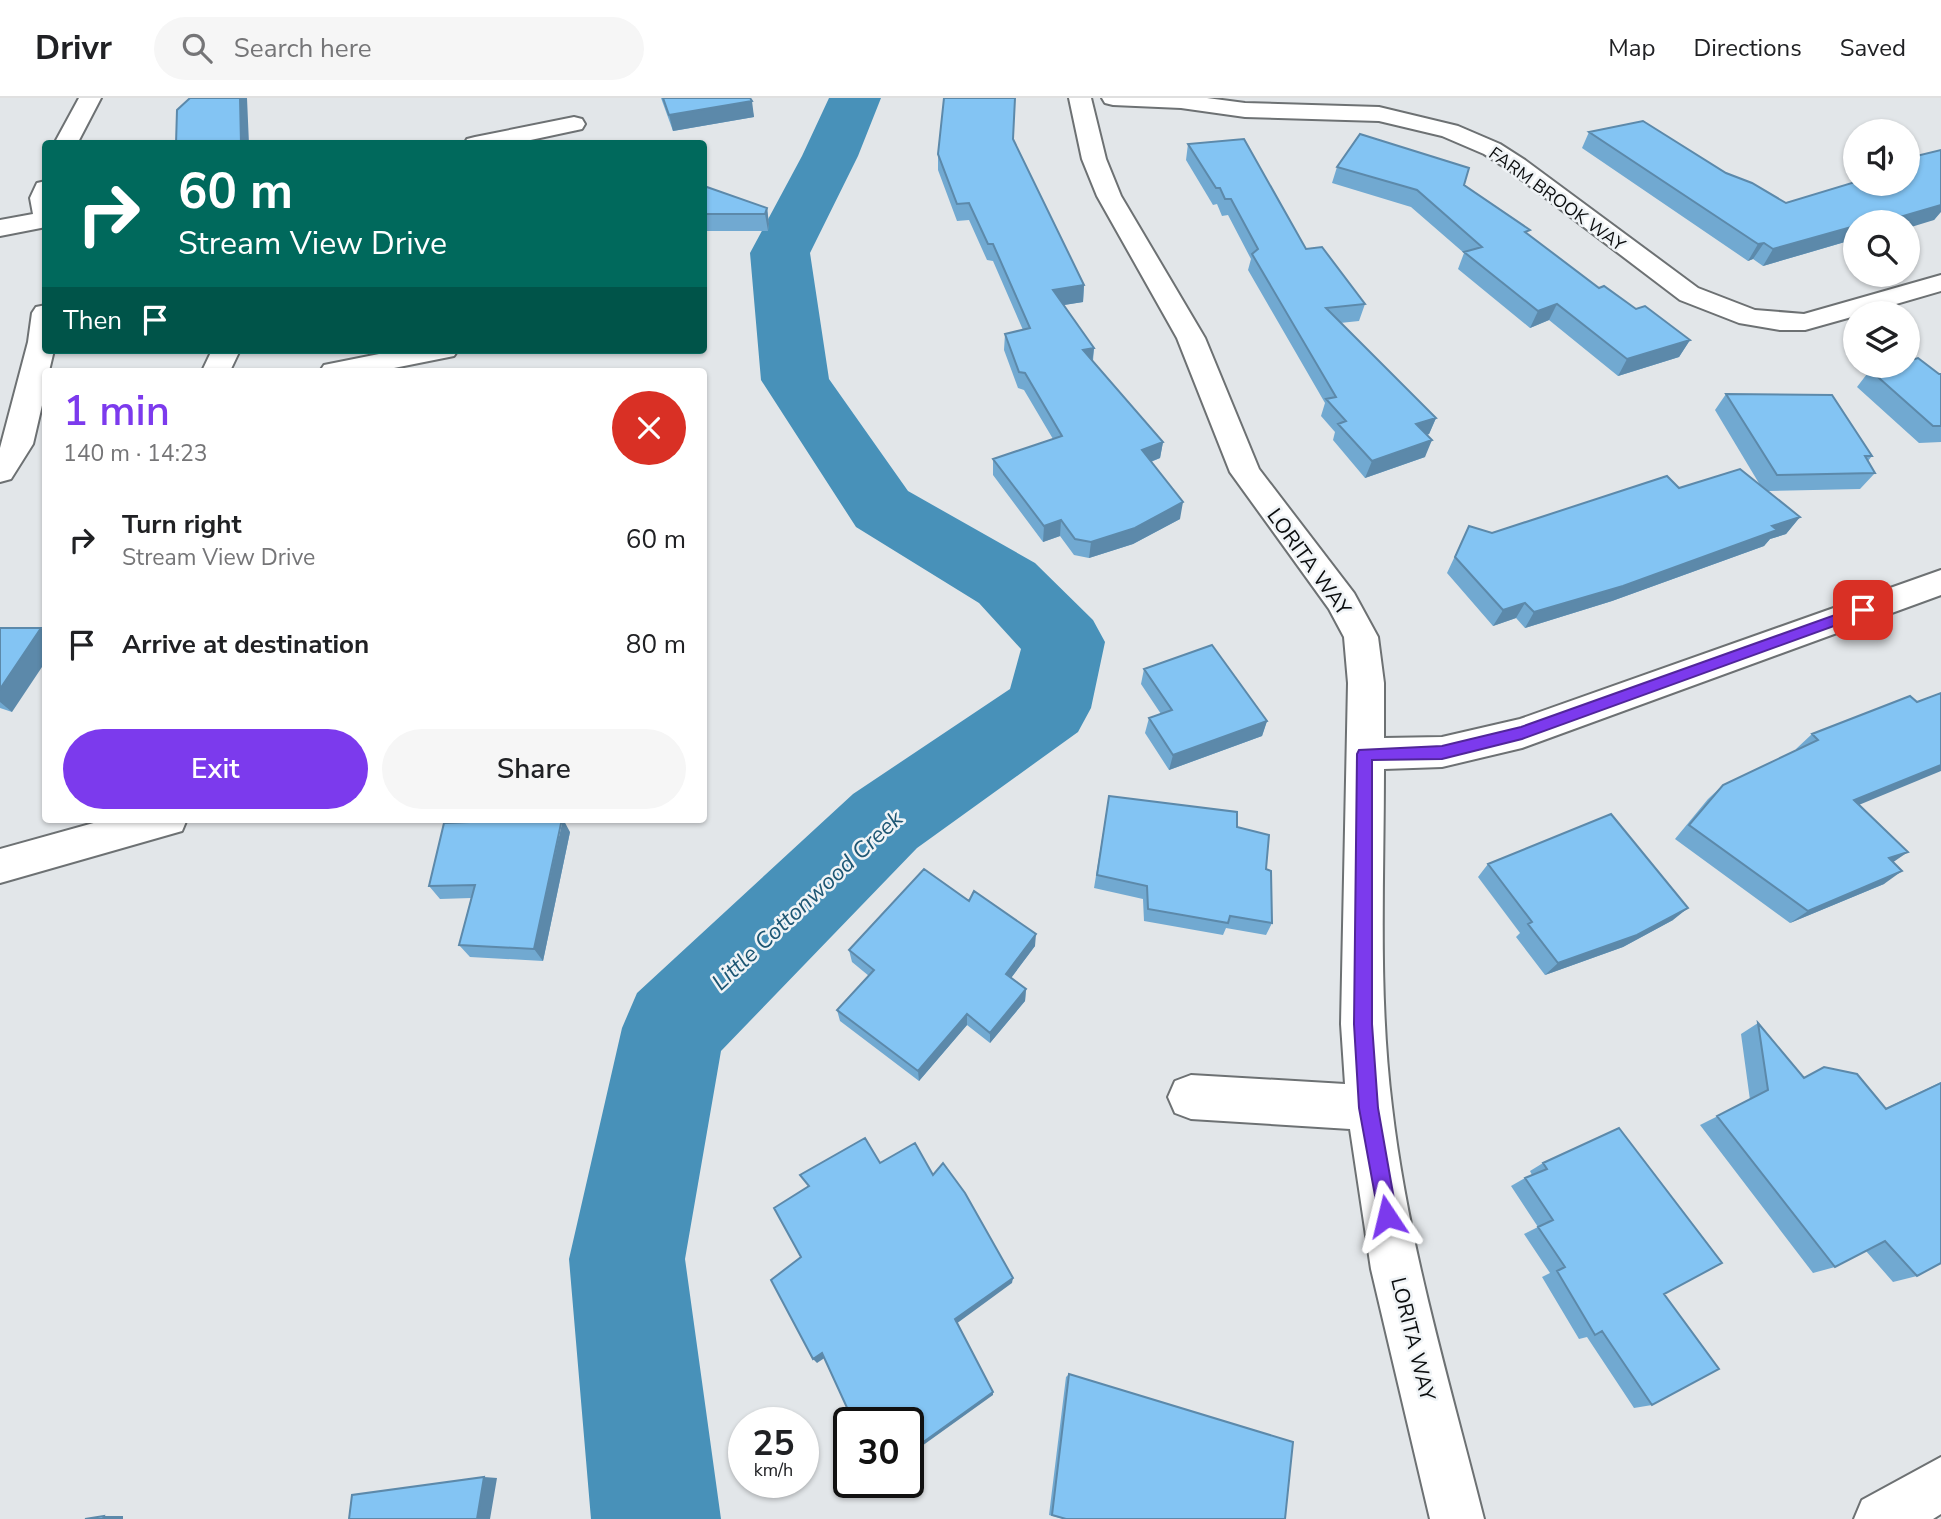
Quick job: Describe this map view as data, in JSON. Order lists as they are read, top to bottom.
{
  "streets": {
    "street": ["FARM BROOK WAY", "LORITA WAY"]
  },
  "water": ["Little Cottonwood Creek"],
  "page": {
    "header": "Drivr",
    "search": "Search here",
    "nav": ["Map", "Directions", "Saved"],
    "turn": ["60 m", "Stream View Drive"],
    "then": "Then",
    "heading": ["1 min", "140 m · 14:23"],
    "list": [
      {
        "name": "Turn right",
        "note": "Stream View Drive",
        "value": "60 m"
      },
      {
        "name": "Arrive at destination",
        "value": "80 m"
      }
    ],
    "buttons": ["Exit", "Share"],
    "speed": "25 km/h",
    "limit": "30"
  }
}
